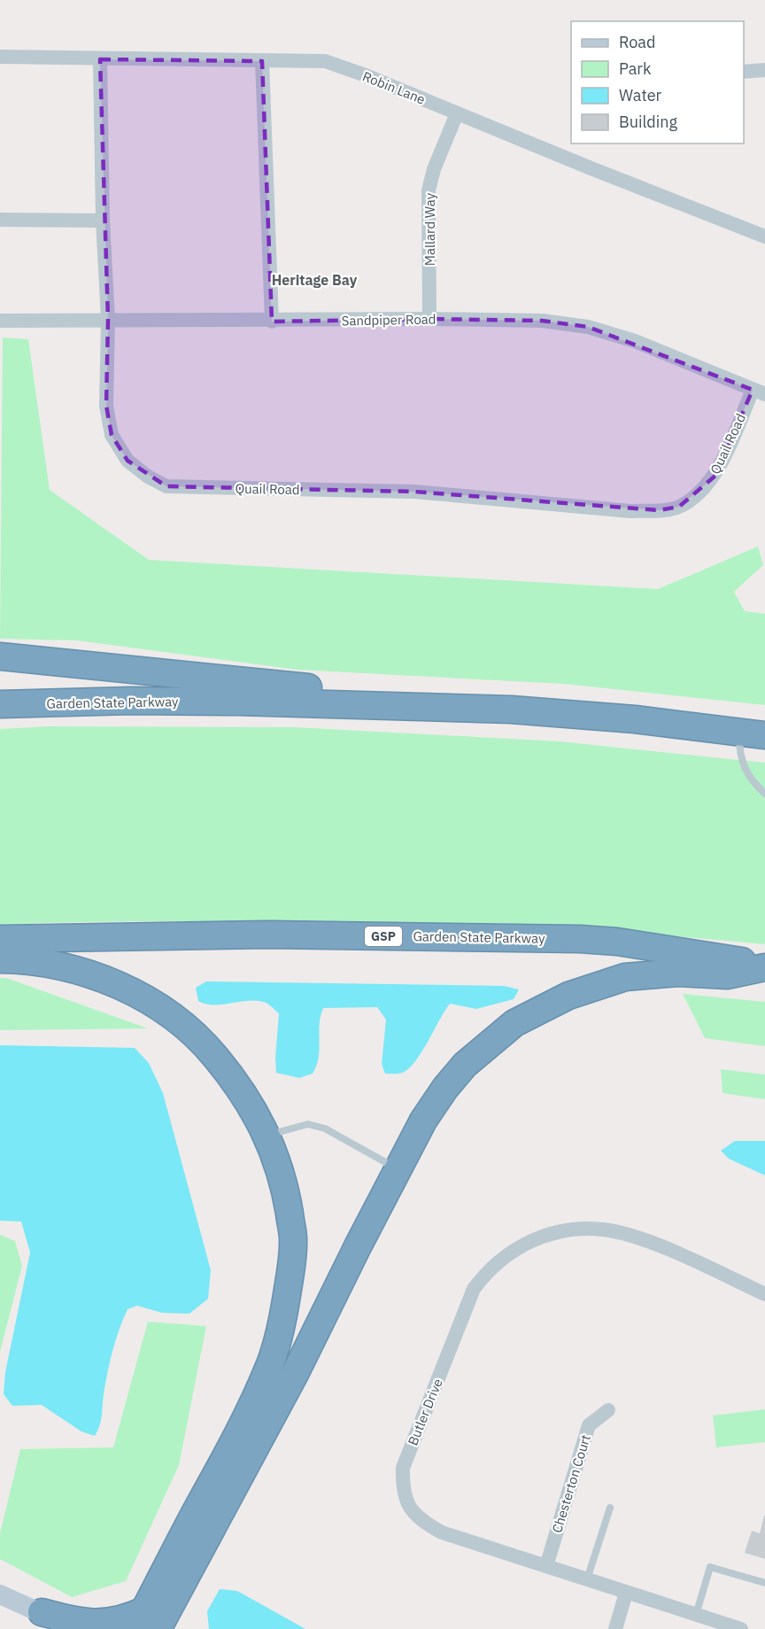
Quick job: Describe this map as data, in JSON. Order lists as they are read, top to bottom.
{
  "streets": {
    "highway": ["Garden State Parkway", "GSP"],
    "street": [
      "Robin Lane",
      "Mallard Way",
      "Sandpiper Road",
      "Quail Road",
      "Butler Drive",
      "Chesterton Court"
    ]
  },
  "crossings": [
    ["Robin Lane", "Mallard Way"],
    ["Robin Lane", "Quail Road"],
    ["Mallard Way", "Sandpiper Road"],
    ["Sandpiper Road", "Quail Road"],
    ["Butler Drive", "Chesterton Court"]
  ],
  "districts": ["Heritage Bay"],
  "legend": [
    "Road",
    "Park",
    "Water",
    "Building"
  ]
}
